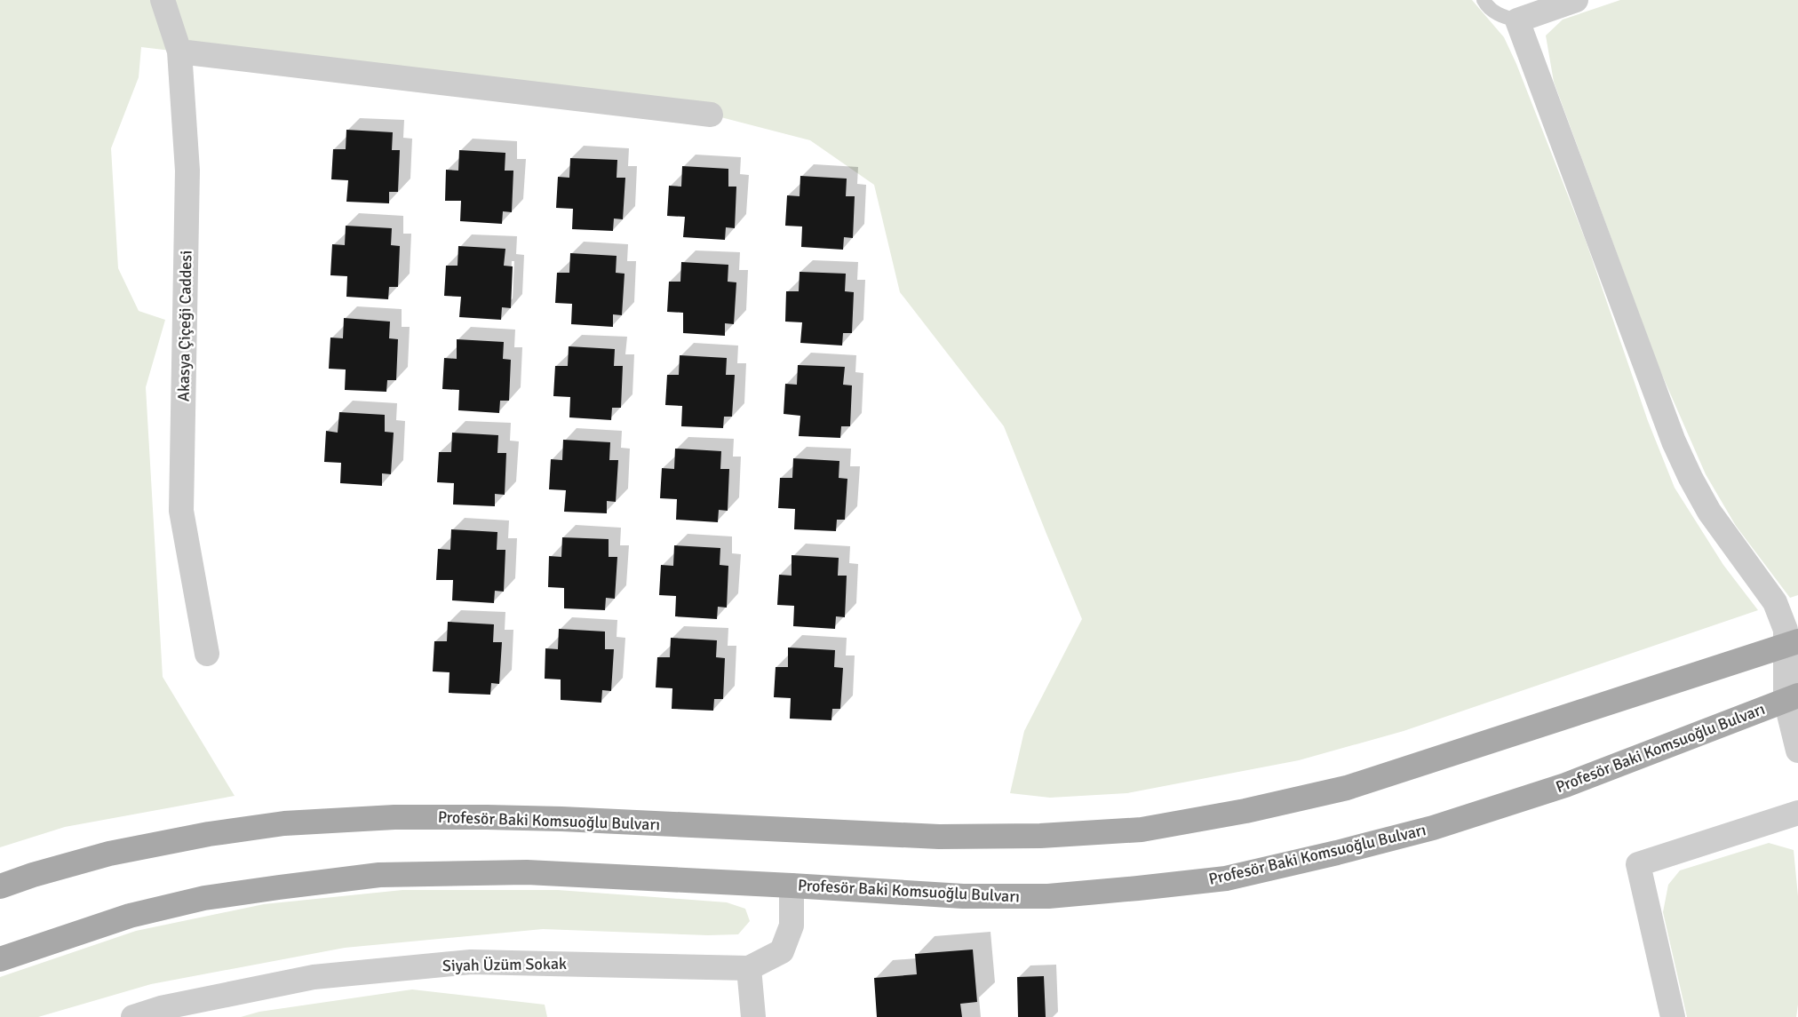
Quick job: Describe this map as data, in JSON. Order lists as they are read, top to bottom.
{
  "streets": {
    "main road": ["Profesör Baki Komsuoğlu Bulvarı"],
    "street": ["Akasya Çiçeği Caddesi", "Siyah Üzüm Sokak"]
  },
  "crossings": [
    ["Profesör Baki Komsuoğlu Bulvarı", "Siyah Üzüm Sokak"]
  ]
}
